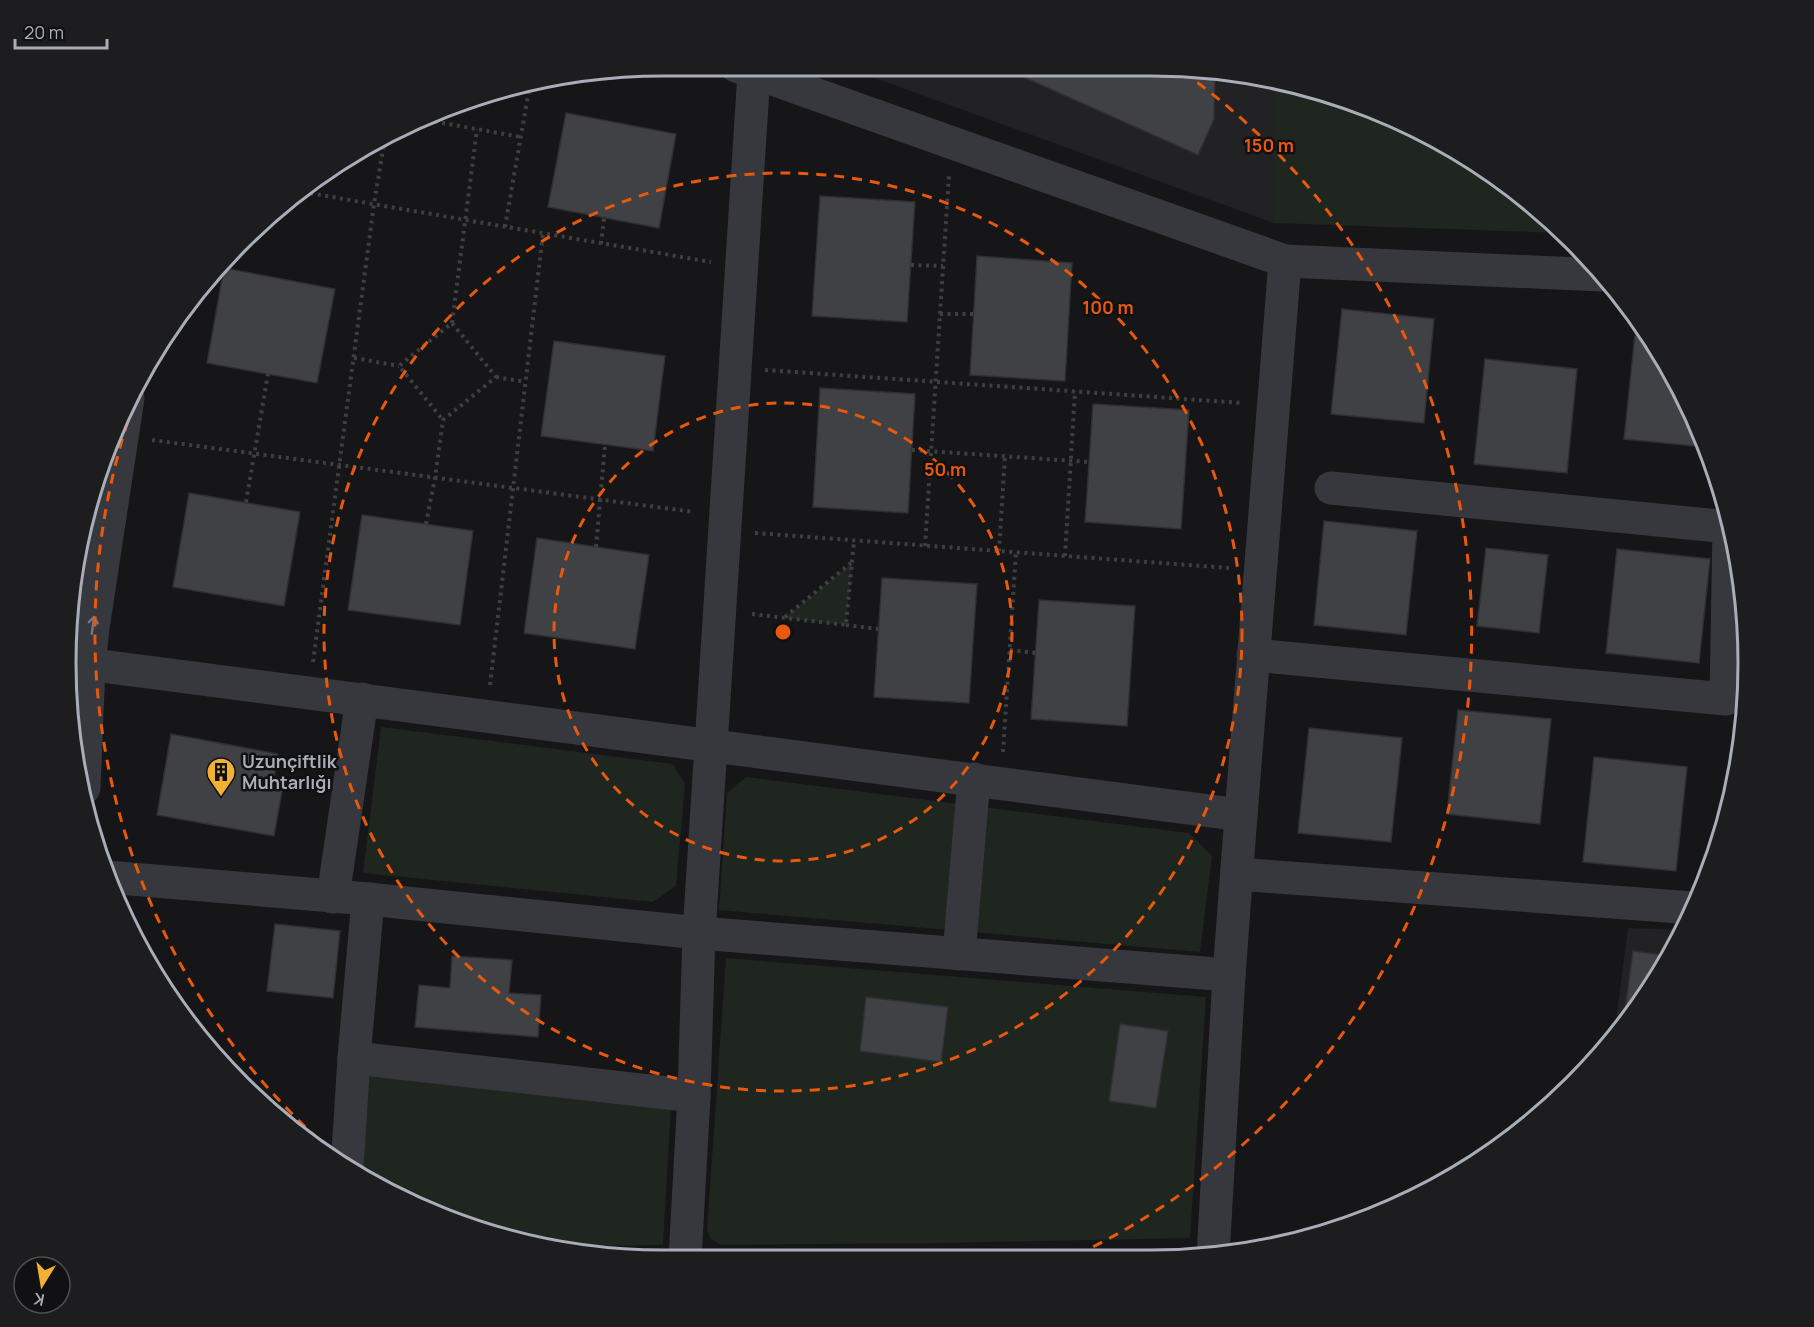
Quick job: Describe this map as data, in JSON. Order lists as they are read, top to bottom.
{
  "places": {
    "building": ["Uzunçiftlik Muhtarlığı"]
  },
  "scale_bar": "20 m",
  "north": "bottom",
  "rings": ["150 m", "100 m", "50 m"]
}
